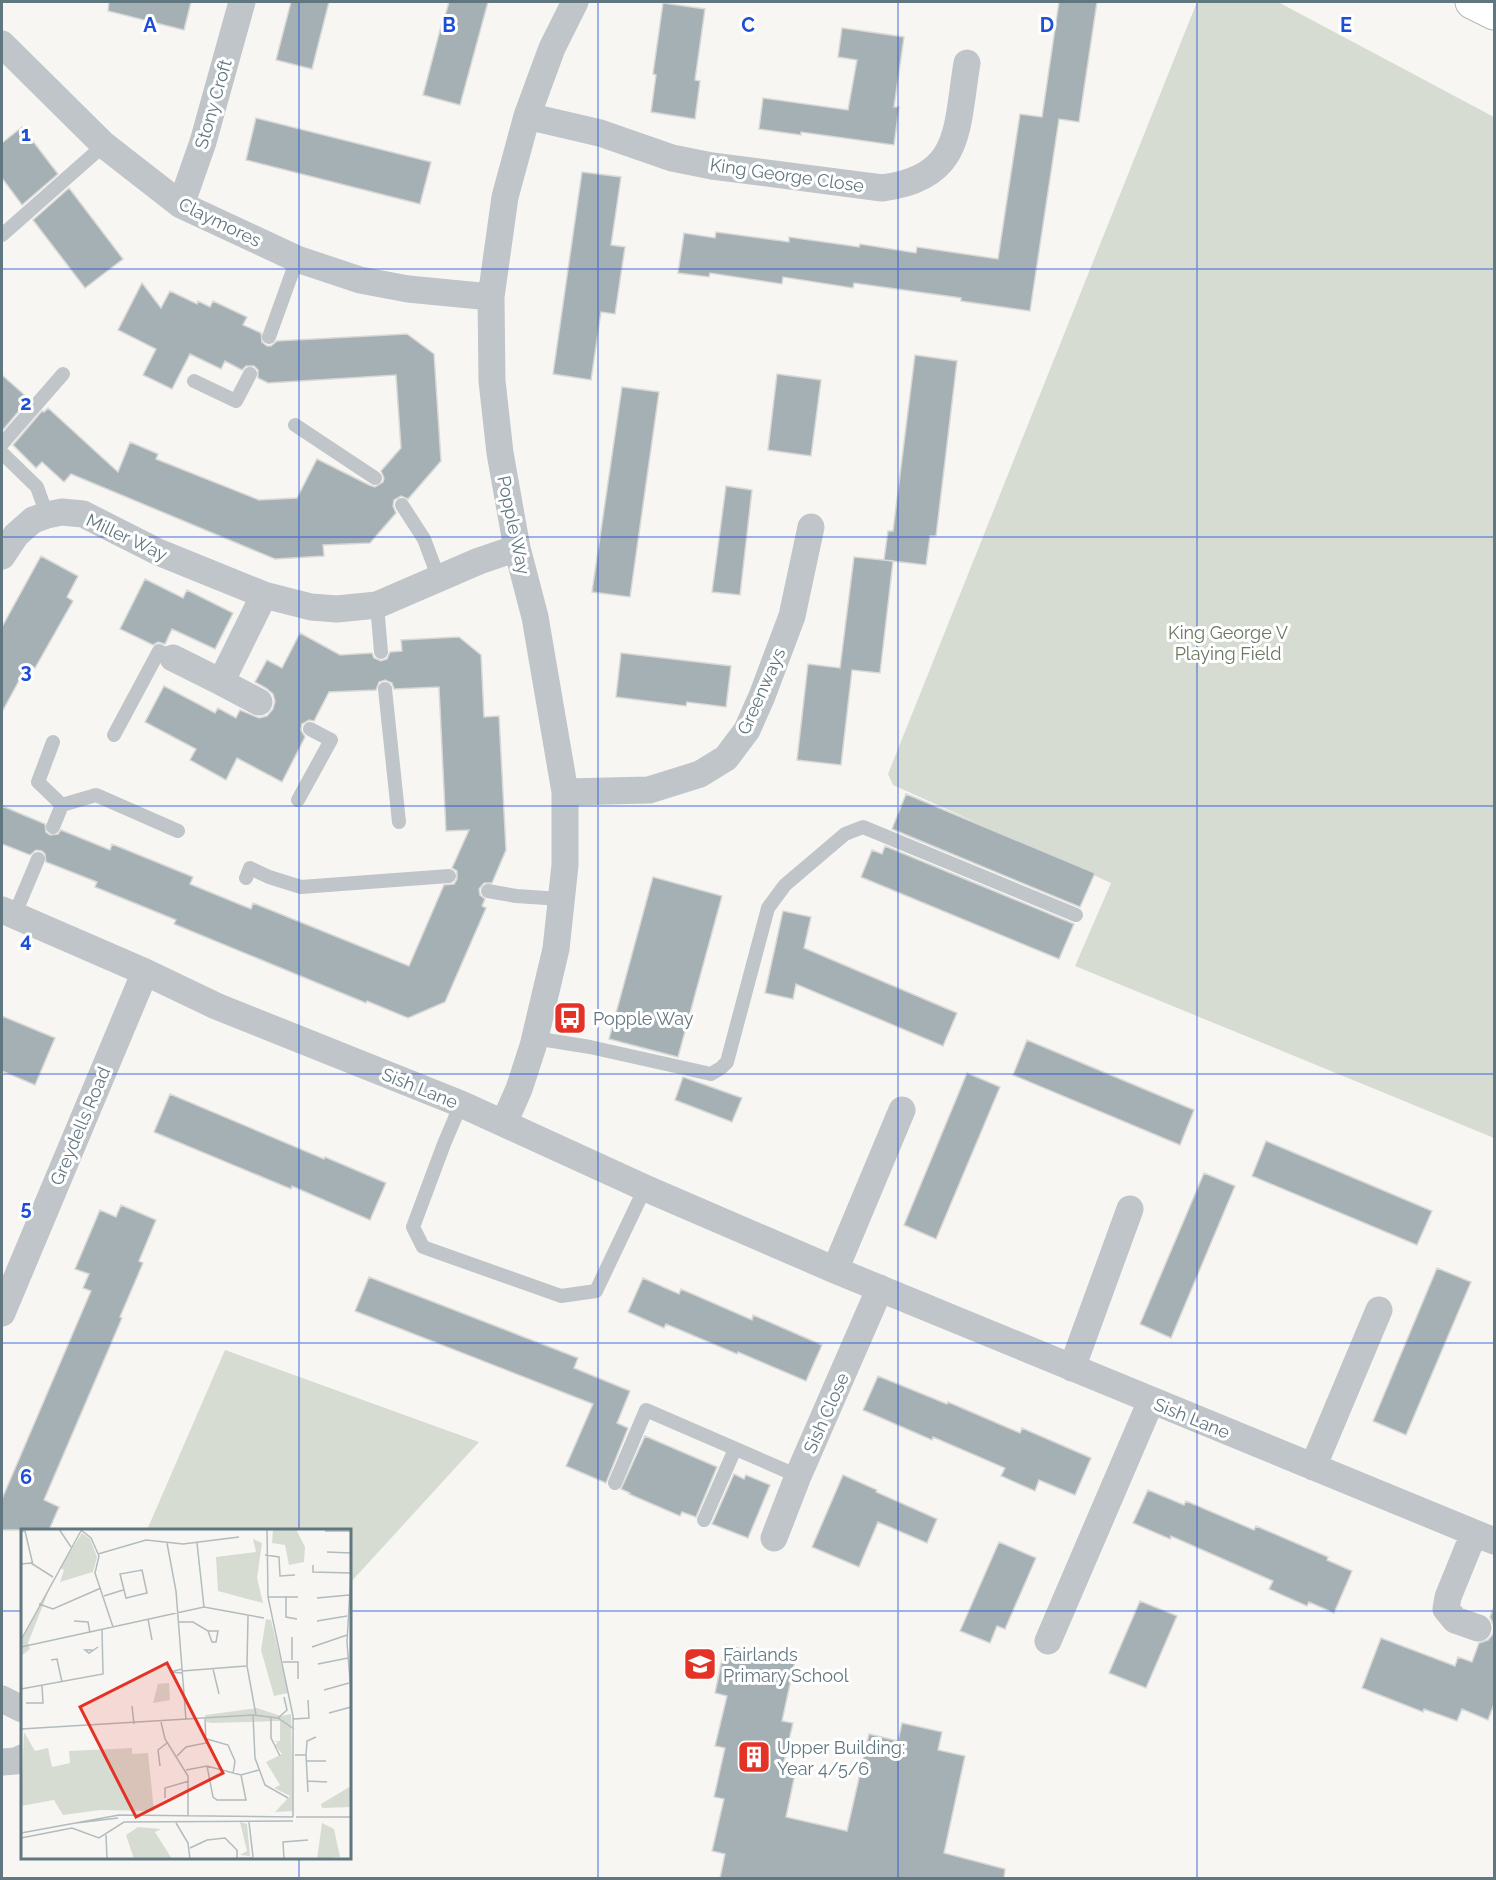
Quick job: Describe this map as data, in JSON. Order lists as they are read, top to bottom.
{
  "streets": {
    "street": [
      "Stony Croft",
      "King George Close",
      "Claymores",
      "Popple Way",
      "Miller Way",
      "Greenways",
      "Sish Lane",
      "Greydells Road",
      "Sish Close"
    ]
  },
  "crossings": [
    ["Stony Croft", "Claymores"],
    ["King George Close", "Popple Way"],
    ["Claymores", "Popple Way"],
    ["Popple Way", "Miller Way"],
    ["Popple Way", "Greenways"],
    ["Popple Way", "Sish Lane"],
    ["Sish Lane", "Greydells Road"],
    ["Sish Lane", "Sish Close"]
  ],
  "parks": ["King George V Playing Field"],
  "places": {
    "bus stop": ["Popple Way"],
    "school or university": ["Fairlands Primary School"],
    "building": ["Upper Building: Year 4/5/6"]
  },
  "grid": {
    "columns": [
      "A",
      "B",
      "C",
      "D",
      "E"
    ],
    "rows": [
      "1",
      "2",
      "3",
      "4",
      "5",
      "6"
    ]
  }
}
